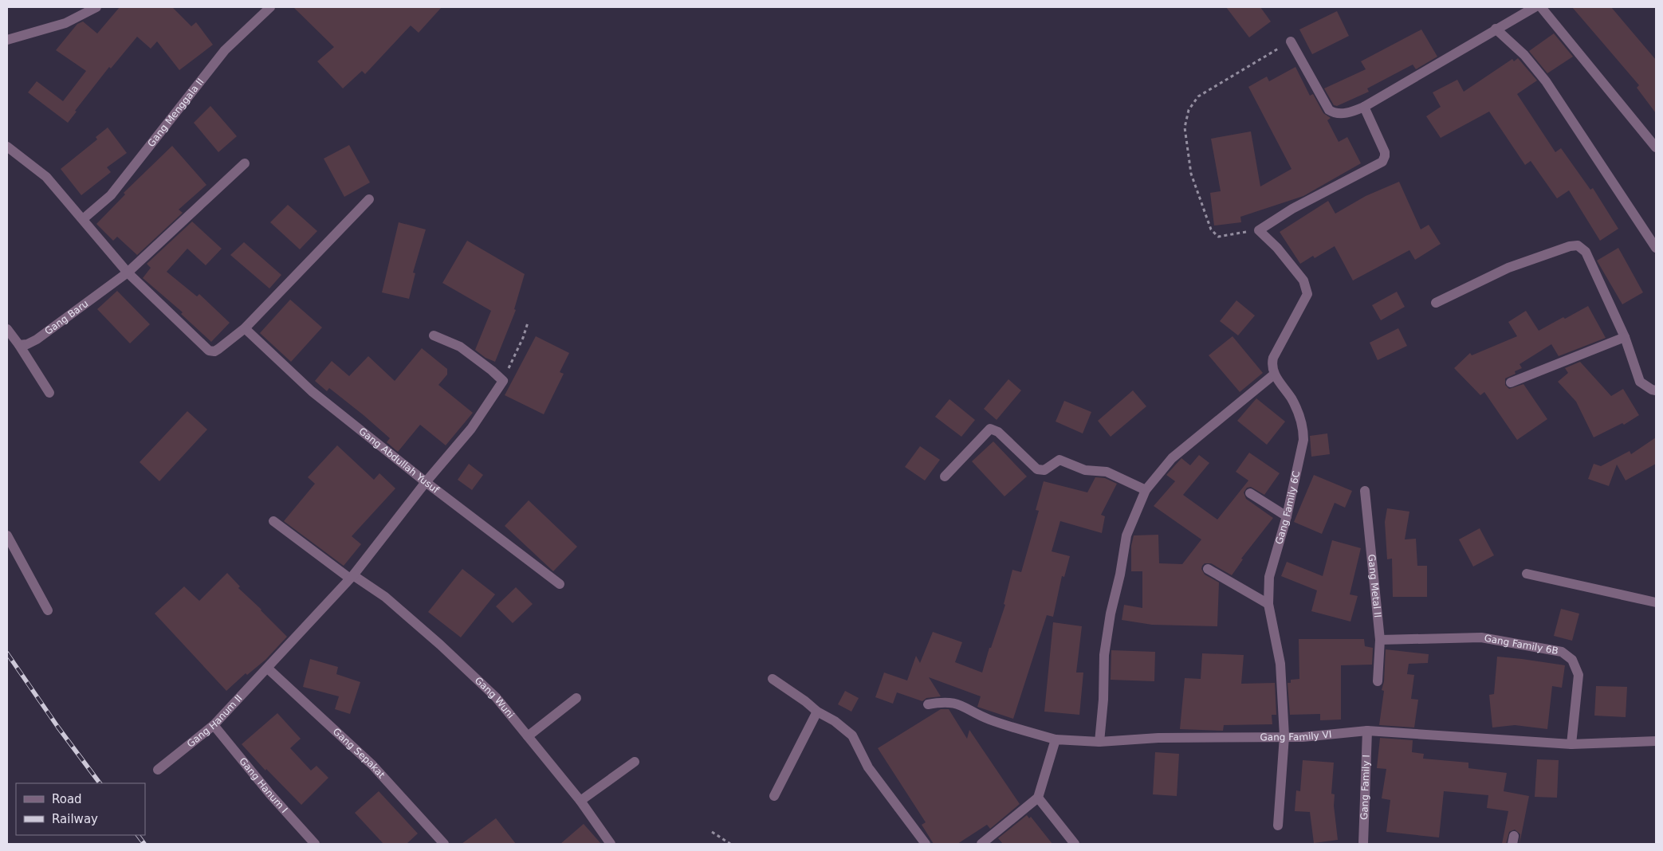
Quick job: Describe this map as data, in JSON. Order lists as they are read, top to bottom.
{
  "streets": {
    "street": [
      "Gang Menggala II",
      "Gang Baru",
      "Gang Abdullah Yusuf",
      "Gang Family 6C",
      "Gang Metal II",
      "Gang Family 6B",
      "Gang Wuni",
      "Gang Hanum II",
      "Gang Family VI",
      "Gang Sepakat",
      "Gang Hanum I",
      "Gang Family I"
    ]
  },
  "crossings": [
    ["Gang Abdullah Yusuf", "Gang Hanum II"],
    ["Gang Family 6C", "Gang Family VI"],
    ["Gang Metal II", "Gang Family 6B"],
    ["Gang Family 6B", "Gang Family VI"],
    ["Gang Wuni", "Gang Hanum II"],
    ["Gang Hanum II", "Gang Sepakat"],
    ["Gang Hanum II", "Gang Hanum I"],
    ["Gang Family VI", "Gang Family I"]
  ],
  "legend": ["Road", "Railway"]
}
